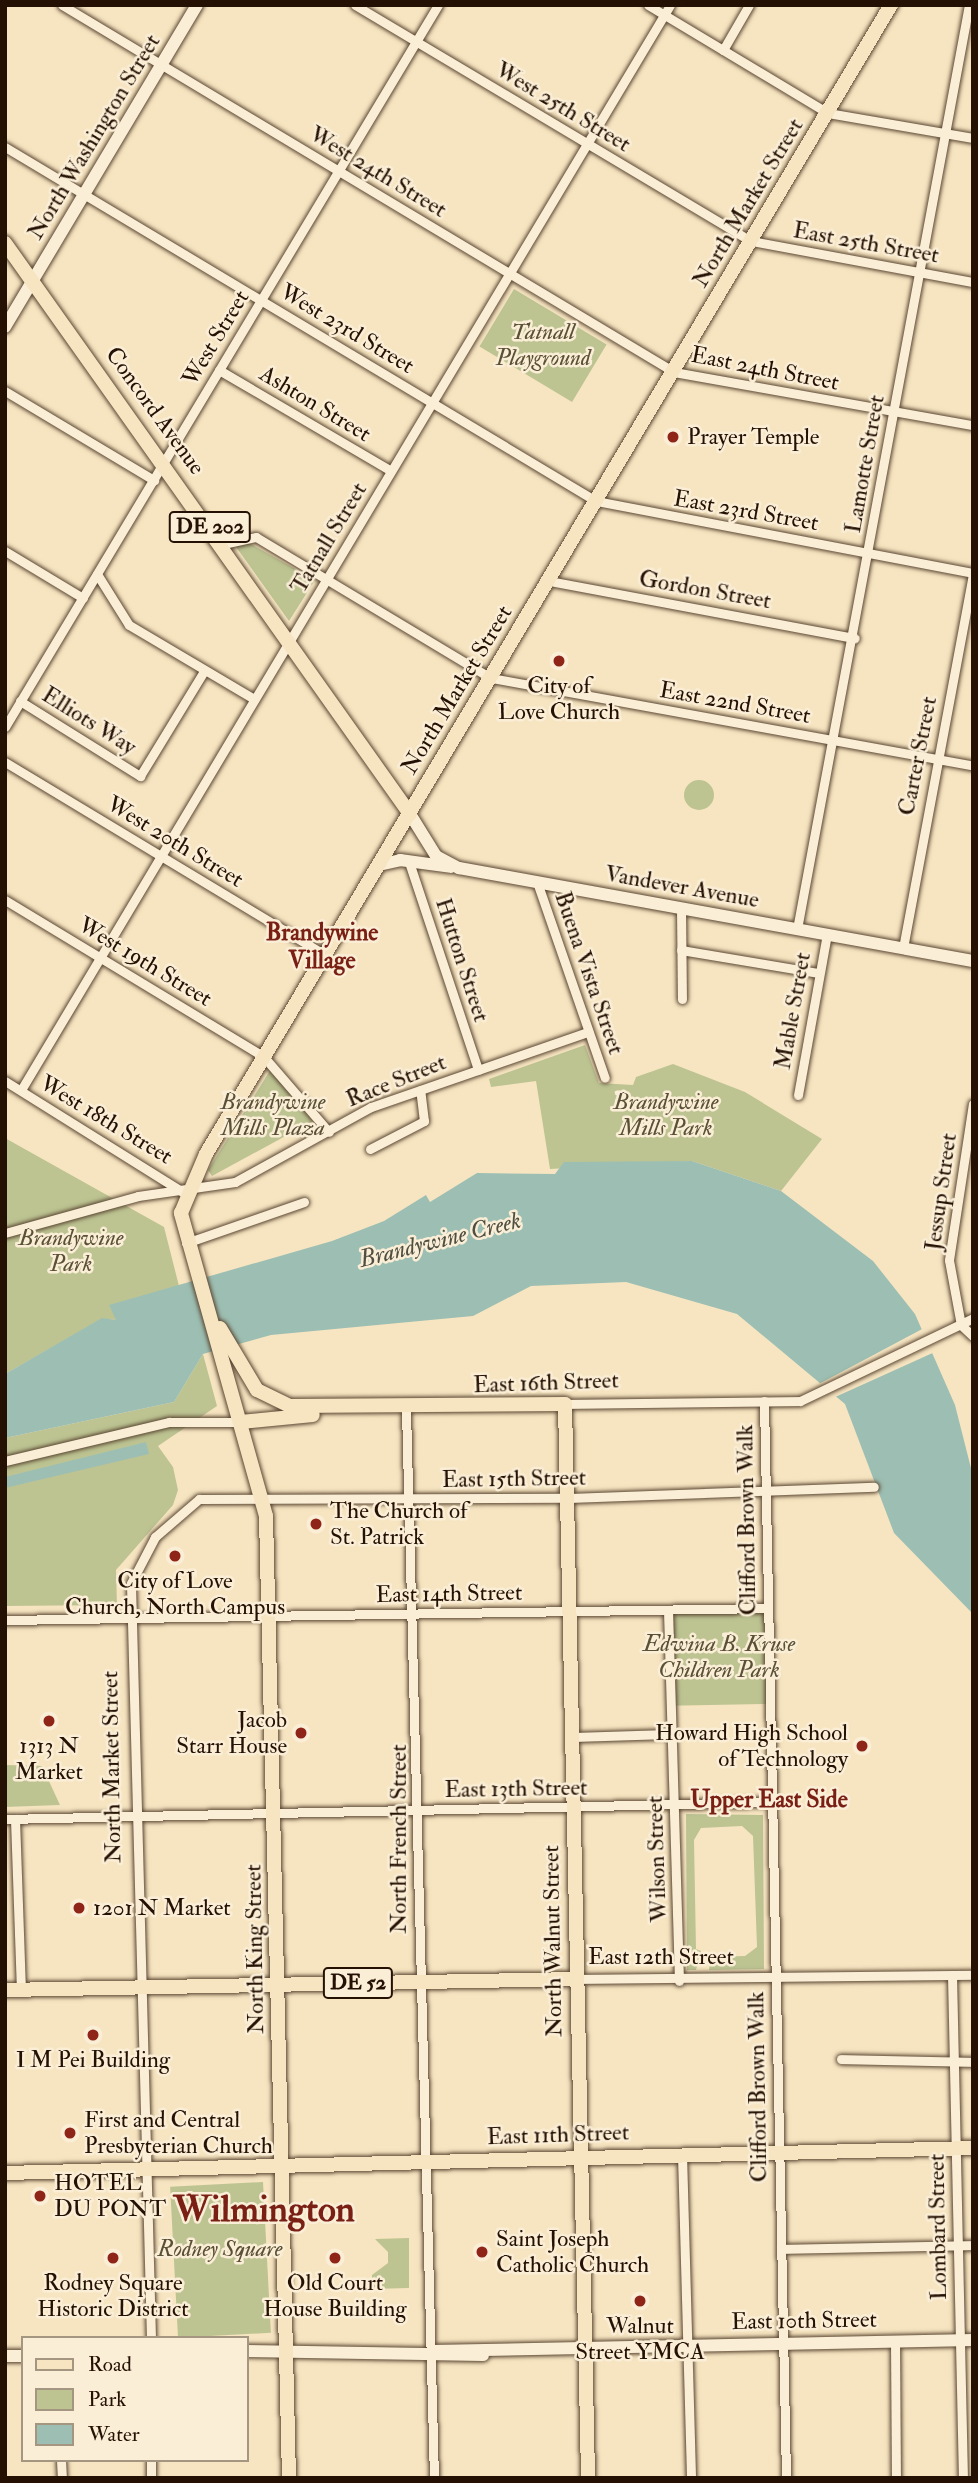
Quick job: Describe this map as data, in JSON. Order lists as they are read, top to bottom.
{
  "streets": {
    "main road": [
      "North Market Street",
      "Concord Avenue",
      "DE 202",
      "East 16th Street",
      "North Walnut Street",
      "North King Street",
      "East 12th Street",
      "DE 52",
      "East 11th Street"
    ],
    "street": [
      "West 25th Street",
      "North Washington Street",
      "West 24th Street",
      "East 25th Street",
      "West 23rd Street",
      "West Street",
      "East 24th Street",
      "Ashton Street",
      "Lamotte Street",
      "East 23rd Street",
      "Tatnall Street",
      "Gordon Street",
      "East 22nd Street",
      "Elliots Way",
      "Carter Street",
      "West 20th Street",
      "Vandever Avenue",
      "Hutton Street",
      "West 19th Street",
      "Buena Vista Street",
      "Mable Street",
      "Race Street",
      "West 18th Street",
      "Jessup Street",
      "East 15th Street",
      "Clifford Brown Walk",
      "East 14th Street",
      "East 13th Street",
      "North French Street",
      "Wilson Street",
      "Lombard Street",
      "East 10th Street"
    ]
  },
  "crossings": [
    ["West 25th Street", "North Market Street"],
    ["West 25th Street", "East 25th Street"],
    ["West 25th Street", "West Street"],
    ["West 25th Street", "Tatnall Street"],
    ["North Washington Street", "West 24th Street"],
    ["North Washington Street", "West 23rd Street"],
    ["North Washington Street", "Concord Avenue"],
    ["West 24th Street", "North Market Street"],
    ["West 24th Street", "West Street"],
    ["West 24th Street", "East 24th Street"],
    ["West 24th Street", "Tatnall Street"],
    ["North Market Street", "East 25th Street"],
    ["North Market Street", "West 23rd Street"],
    ["North Market Street", "East 24th Street"],
    ["North Market Street", "Concord Avenue"],
    ["North Market Street", "East 23rd Street"],
    ["North Market Street", "Gordon Street"],
    ["North Market Street", "East 22nd Street"],
    ["North Market Street", "West 20th Street"],
    ["North Market Street", "Vandever Avenue"],
    ["North Market Street", "West 19th Street"],
    ["North Market Street", "Race Street"],
    ["North Market Street", "West 18th Street"],
    ["North Market Street", "East 16th Street"],
    ["North Market Street", "East 15th Street"],
    ["North Market Street", "East 14th Street"],
    ["North Market Street", "East 13th Street"],
    ["North Market Street", "North King Street"],
    ["North Market Street", "East 12th Street"],
    ["North Market Street", "DE 52"],
    ["North Market Street", "East 11th Street"],
    ["East 25th Street", "Lamotte Street"],
    ["West 23rd Street", "West Street"],
    ["West 23rd Street", "East 23rd Street"],
    ["West 23rd Street", "Tatnall Street"],
    ["West Street", "Ashton Street"],
    ["West Street", "Concord Avenue"],
    ["West Street", "Elliots Way"],
    ["East 24th Street", "Lamotte Street"],
    ["Ashton Street", "Tatnall Street"],
    ["Concord Avenue", "Tatnall Street"],
    ["Concord Avenue", "Vandever Avenue"],
    ["Lamotte Street", "East 23rd Street"],
    ["Lamotte Street", "Gordon Street"],
    ["Lamotte Street", "East 22nd Street"],
    ["Lamotte Street", "Vandever Avenue"],
    ["East 23rd Street", "Carter Street"],
    ["Tatnall Street", "West 20th Street"],
    ["Tatnall Street", "West 19th Street"],
    ["Tatnall Street", "West 18th Street"],
    ["East 22nd Street", "Carter Street"],
    ["Carter Street", "Vandever Avenue"],
    ["Vandever Avenue", "Buena Vista Street"],
    ["Vandever Avenue", "Mable Street"],
    ["Hutton Street", "Race Street"],
    ["West 19th Street", "Race Street"],
    ["Buena Vista Street", "Race Street"],
    ["Race Street", "West 18th Street"],
    ["Jessup Street", "East 16th Street"],
    ["East 16th Street", "Clifford Brown Walk"],
    ["East 16th Street", "North French Street"],
    ["East 16th Street", "North Walnut Street"],
    ["East 15th Street", "Clifford Brown Walk"],
    ["East 15th Street", "North French Street"],
    ["East 15th Street", "North Walnut Street"],
    ["East 15th Street", "North King Street"],
    ["Clifford Brown Walk", "East 14th Street"],
    ["Clifford Brown Walk", "East 13th Street"],
    ["Clifford Brown Walk", "East 12th Street"],
    ["Clifford Brown Walk", "East 11th Street"],
    ["Clifford Brown Walk", "East 10th Street"],
    ["East 14th Street", "North French Street"],
    ["East 14th Street", "Wilson Street"],
    ["East 14th Street", "North Walnut Street"],
    ["East 14th Street", "North King Street"],
    ["East 13th Street", "North French Street"],
    ["East 13th Street", "Wilson Street"],
    ["East 13th Street", "North Walnut Street"],
    ["East 13th Street", "North King Street"],
    ["North French Street", "East 12th Street"],
    ["North French Street", "East 11th Street"],
    ["North French Street", "East 10th Street"],
    ["Wilson Street", "East 12th Street"],
    ["North Walnut Street", "East 12th Street"],
    ["North Walnut Street", "East 11th Street"],
    ["North Walnut Street", "East 10th Street"],
    ["North King Street", "East 12th Street"],
    ["North King Street", "East 11th Street"],
    ["North King Street", "East 10th Street"],
    ["East 12th Street", "DE 52"],
    ["East 12th Street", "Lombard Street"],
    ["East 11th Street", "Lombard Street"],
    ["Lombard Street", "East 10th Street"]
  ],
  "districts": ["Brandywine Village", "Upper East Side", "Wilmington"],
  "water": ["Brandywine Creek"],
  "parks": [
    "Tatnall Playground",
    "Brandywine Mills Plaza",
    "Brandywine Mills Park",
    "Brandywine Park",
    "Edwina B. Kruse Children Park",
    "Rodney Square"
  ],
  "places": [
    "Prayer Temple",
    "City of Love Church",
    "The Church of St. Patrick",
    "City of Love Church, North Campus",
    "1313 N Market",
    "Jacob Starr House",
    "Howard High School of Technology",
    "1201 N Market",
    "I M Pei Building",
    "First and Central Presbyterian Church",
    "HOTEL DU PONT",
    "Saint Joseph Catholic Church",
    "Rodney Square Historic District",
    "Old Court House Building",
    "Walnut Street YMCA"
  ],
  "legend": ["Road", "Park", "Water"]
}
